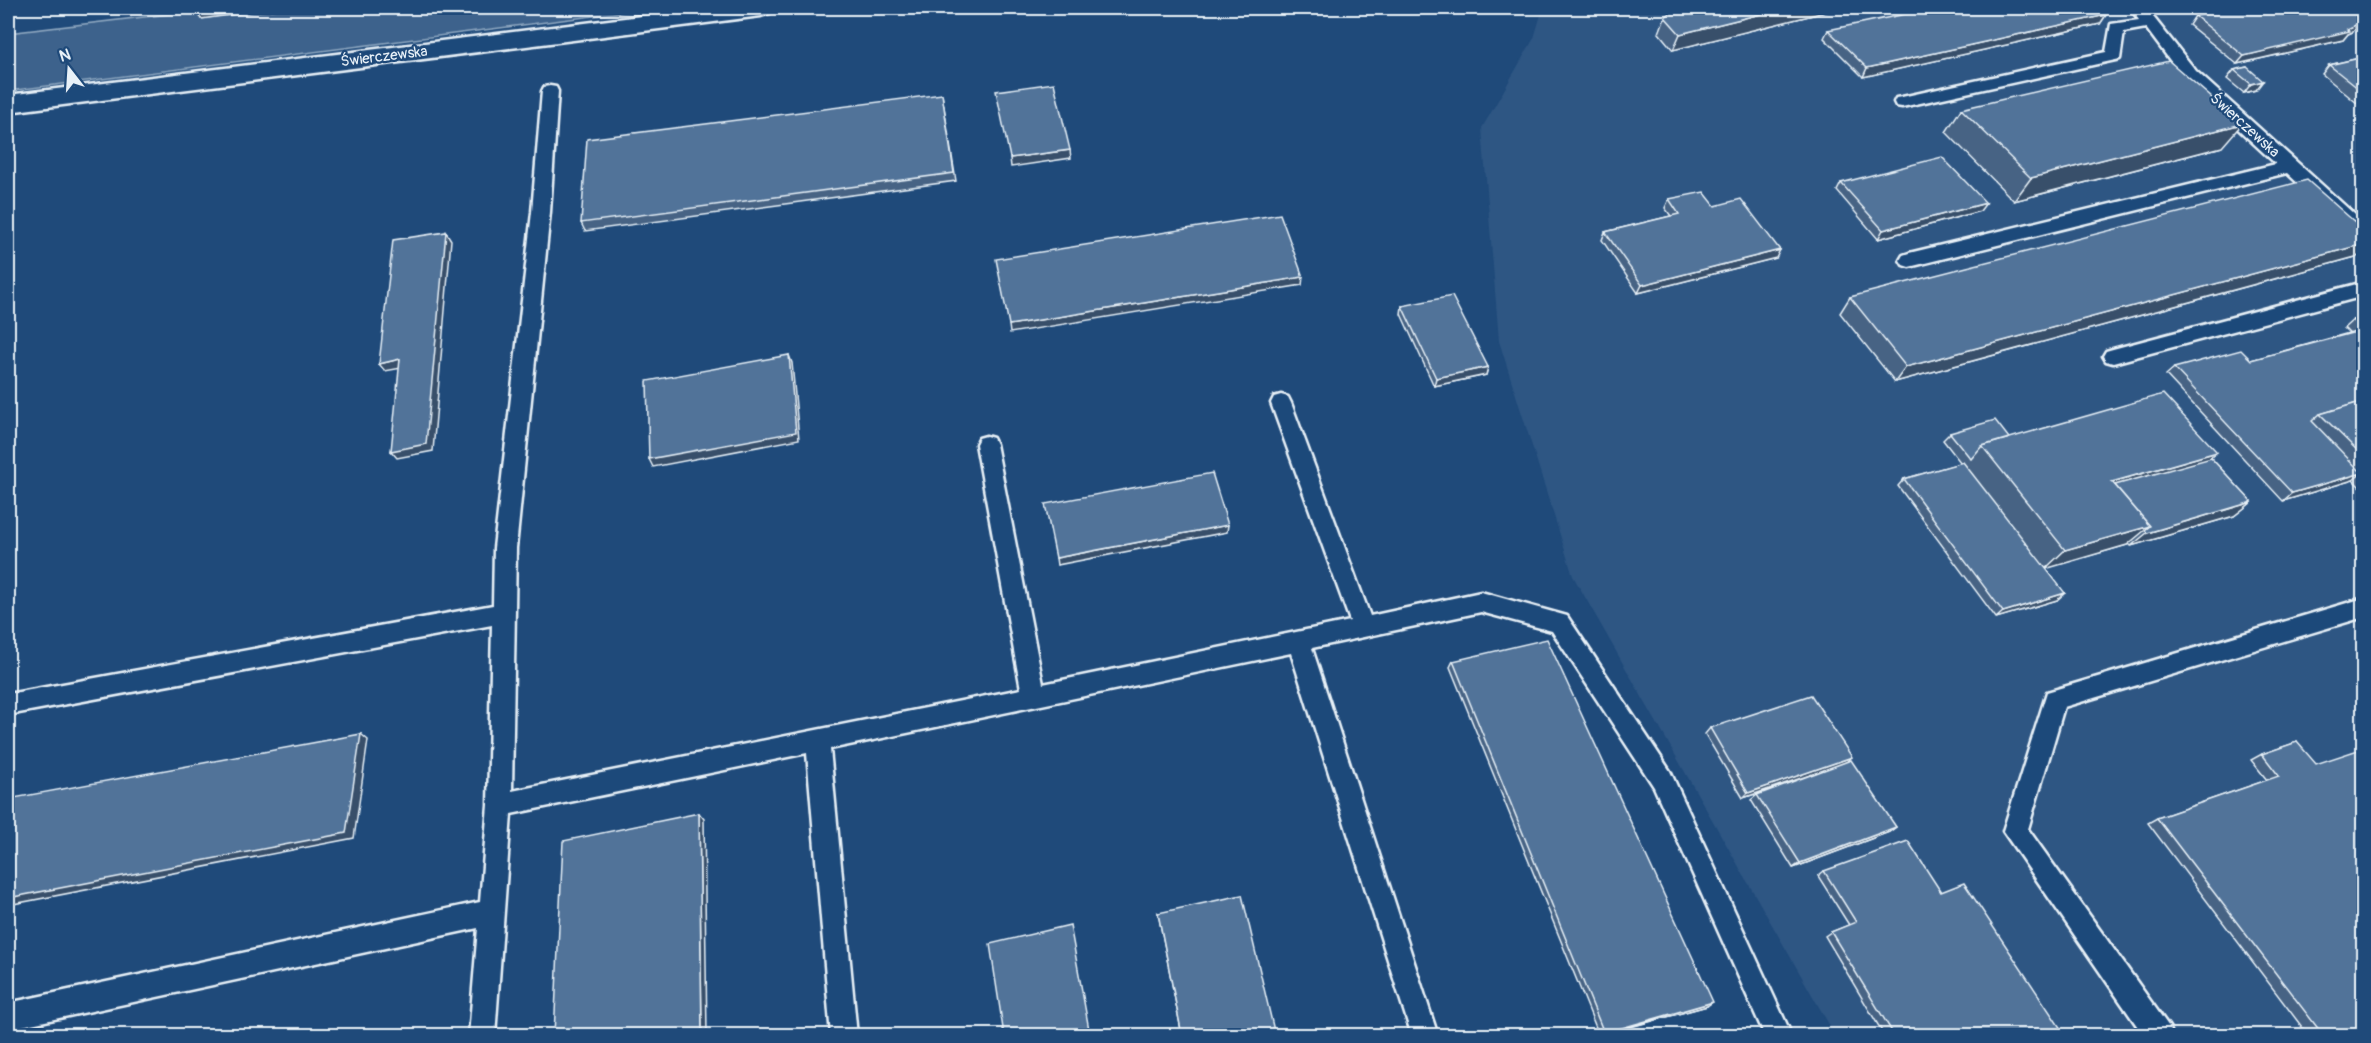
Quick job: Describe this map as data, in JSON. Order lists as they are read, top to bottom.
{
  "streets": {
    "street": ["Świerczewska"]
  },
  "north": "top"
}
